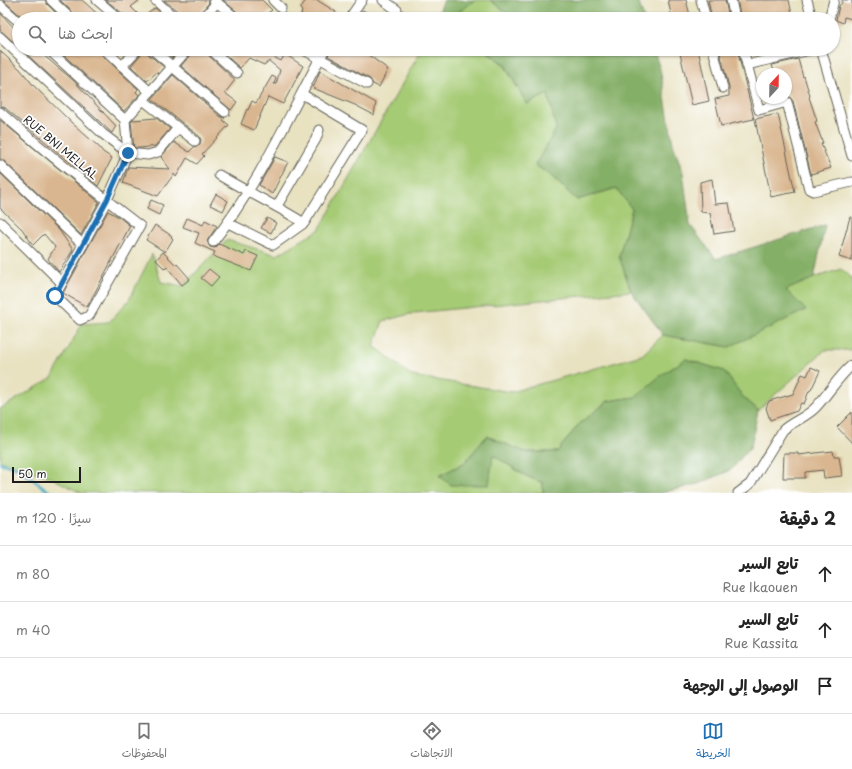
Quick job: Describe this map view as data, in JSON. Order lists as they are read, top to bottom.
{
  "streets": {
    "street": ["RUE BNI MELLAL"]
  },
  "scale_bar": "50 m",
  "north": "top",
  "page": {
    "search": "ابحث هنا",
    "scale": "50 m",
    "heading": ["2 دقيقة", "سيرًا · 120 m"],
    "list": [
      ["تابع السير", "Rue Ikaouen", "80 m"],
      ["تابع السير", "Rue Kassita", "40 m"],
      "الوصول إلى الوجهة"
    ],
    "nav": ["الخريطة", "الاتجاهات", "المحفوظات"]
  }
}
